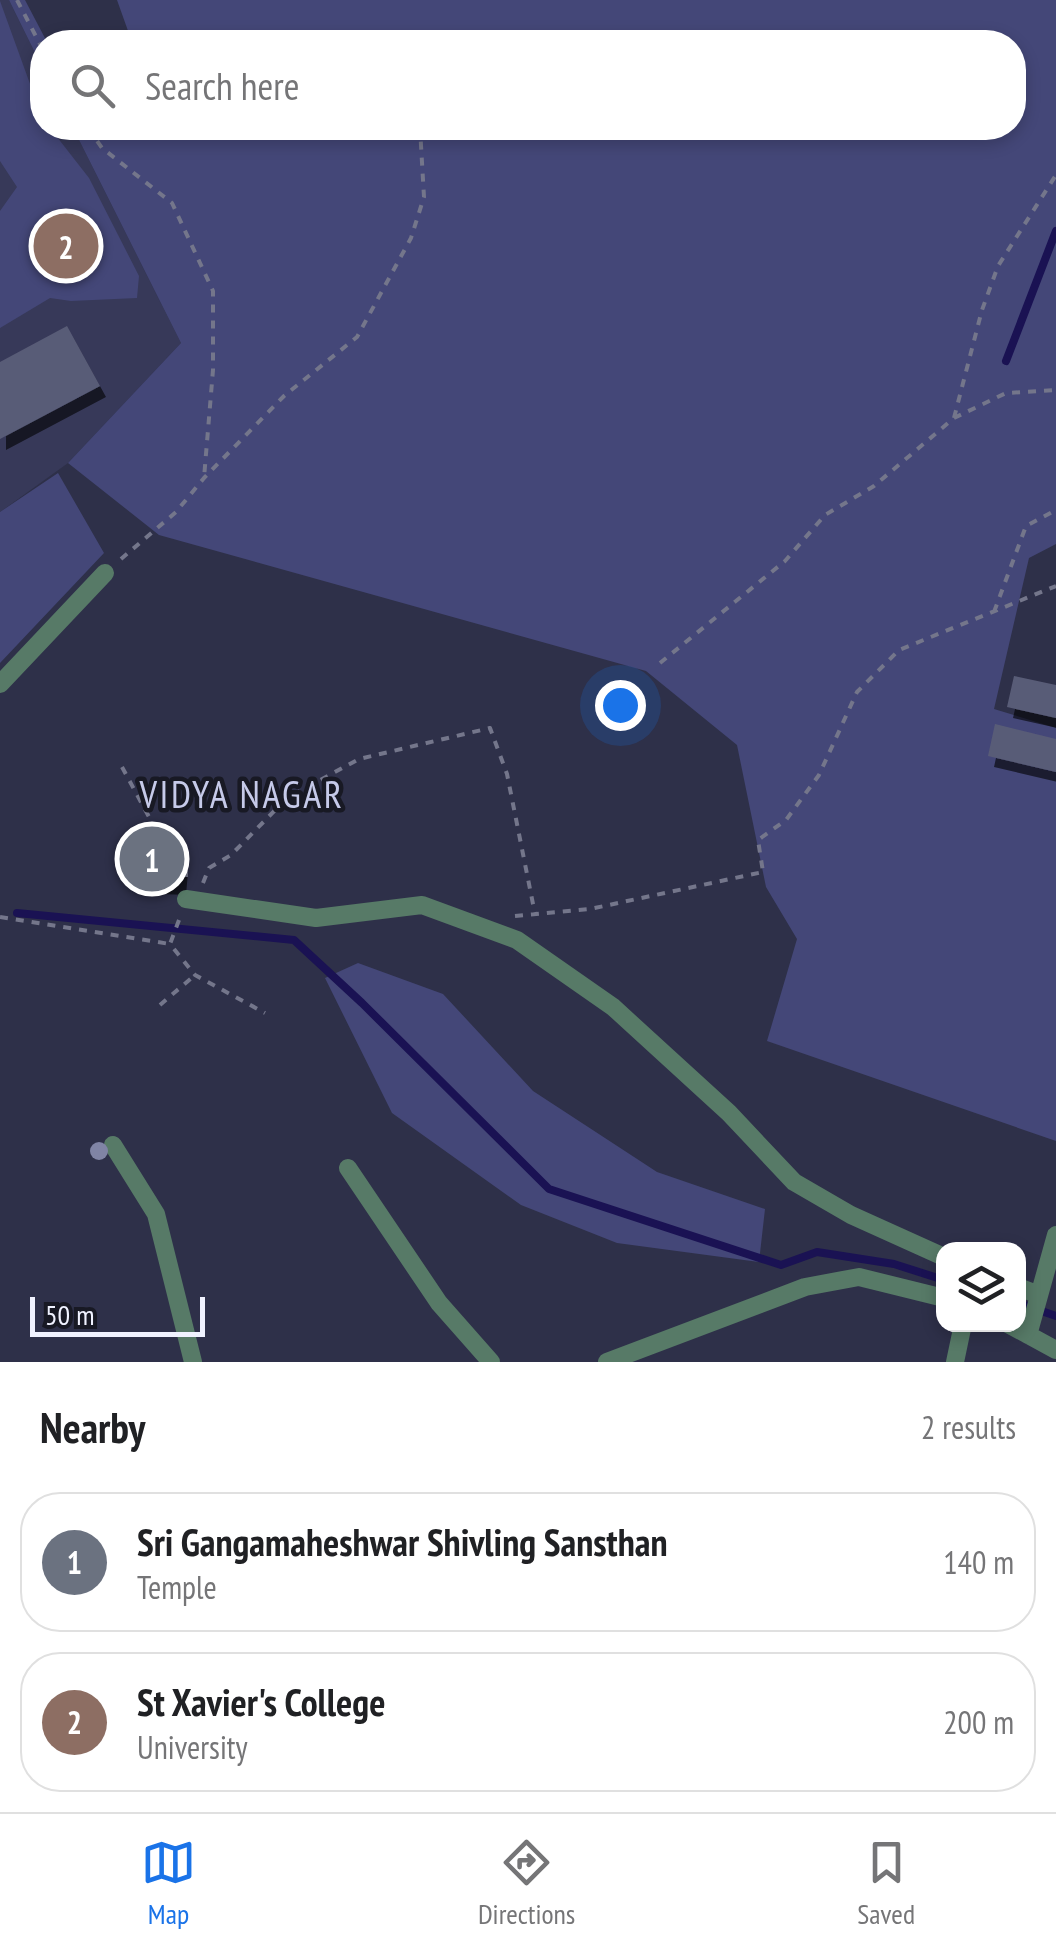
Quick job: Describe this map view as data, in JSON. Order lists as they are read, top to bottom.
{
  "districts": ["VIDYA NAGAR"],
  "scale_bar": "50 m",
  "page": {
    "search": "Search here",
    "pins": ["2", "1"],
    "scale": "50 m",
    "heading": ["Nearby", "2 results"],
    "list": [
      {
        "mark": "1",
        "name": "Sri Gangamaheshwar Shivling Sansthan",
        "note": "Temple",
        "value": "140 m"
      },
      {
        "mark": "2",
        "name": "St Xavier's College",
        "note": "University",
        "value": "200 m"
      }
    ],
    "nav": ["Map", "Directions", "Saved"]
  }
}
